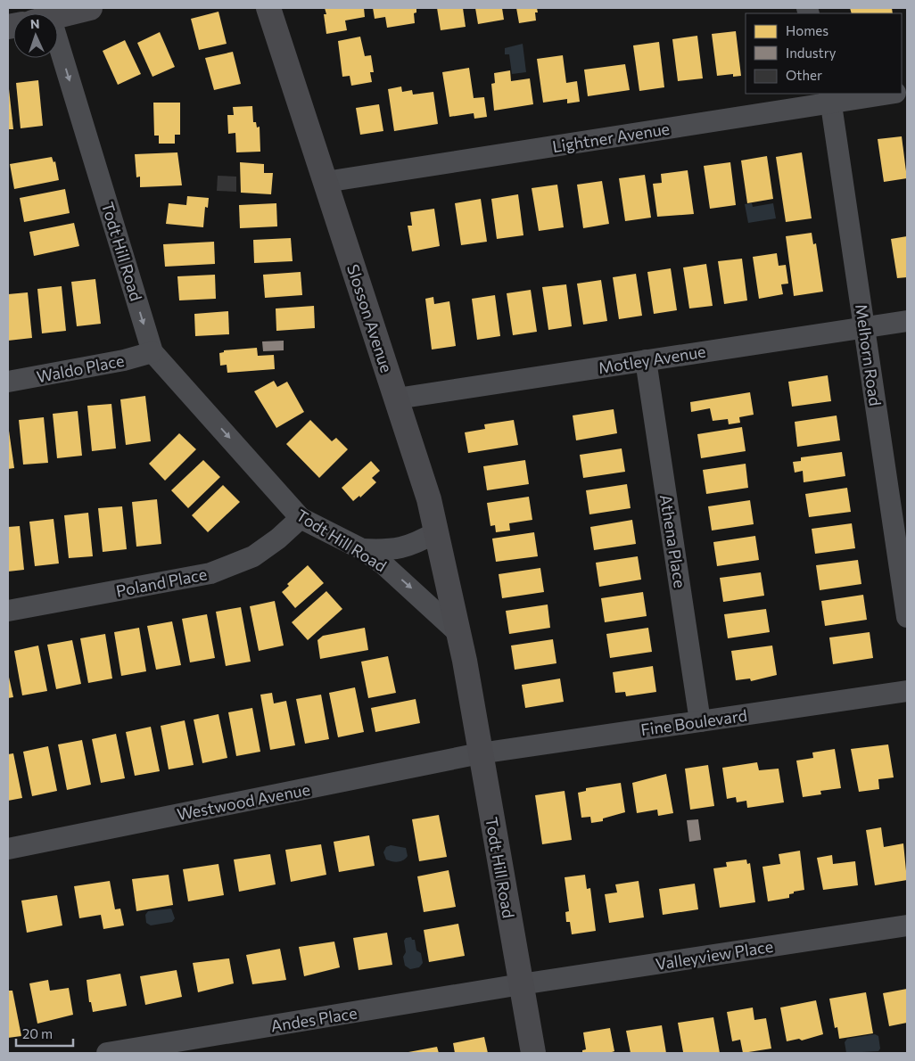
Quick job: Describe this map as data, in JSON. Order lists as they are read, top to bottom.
{
  "streets": {
    "street": [
      "Lightner Avenue",
      "Todt Hill Road",
      "Slosson Avenue",
      "Melhorn Road",
      "Motley Avenue",
      "Waldo Place",
      "Athena Place",
      "Poland Place",
      "Fine Boulevard",
      "Westwood Avenue",
      "Valleyview Place",
      "Andes Place"
    ]
  },
  "crossings": [
    ["Lightner Avenue", "Slosson Avenue"],
    ["Lightner Avenue", "Melhorn Road"],
    ["Todt Hill Road", "Slosson Avenue"],
    ["Todt Hill Road", "Waldo Place"],
    ["Todt Hill Road", "Poland Place"],
    ["Todt Hill Road", "Fine Boulevard"],
    ["Todt Hill Road", "Westwood Avenue"],
    ["Todt Hill Road", "Valleyview Place"],
    ["Todt Hill Road", "Andes Place"],
    ["Slosson Avenue", "Motley Avenue"],
    ["Melhorn Road", "Motley Avenue"],
    ["Motley Avenue", "Athena Place"],
    ["Athena Place", "Fine Boulevard"],
    ["Fine Boulevard", "Westwood Avenue"],
    ["Valleyview Place", "Andes Place"]
  ],
  "one_way": ["Todt Hill Road"],
  "legend": ["Homes", "Industry", "Other"],
  "scale_bar": "20 m",
  "north": "top"
}
